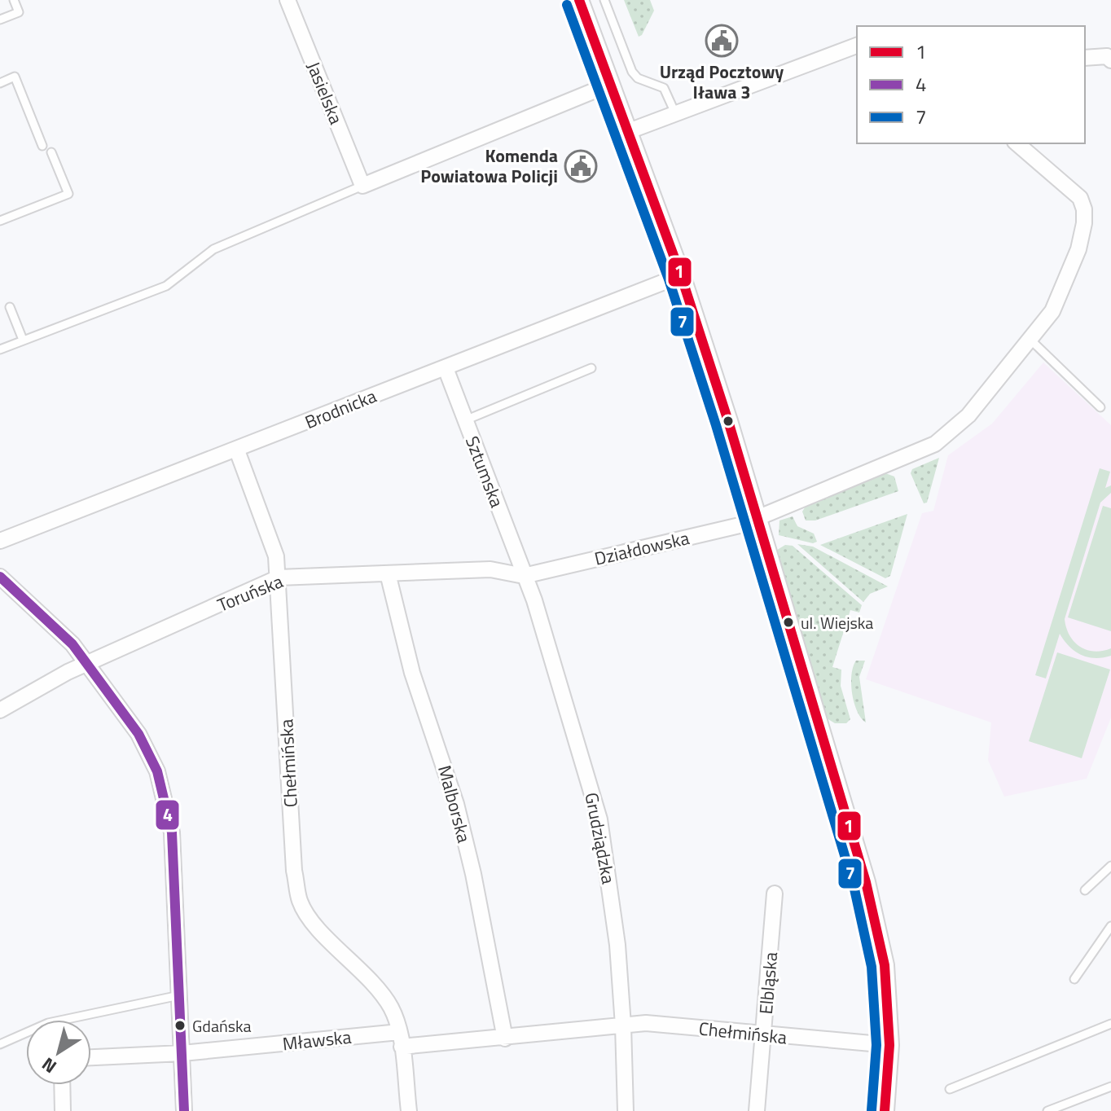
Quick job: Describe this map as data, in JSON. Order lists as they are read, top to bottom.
{
  "streets": {
    "street": [
      "Jasielska",
      "Brodnicka",
      "Sztumska",
      "Działdowska",
      "Toruńska",
      "Chełmińska",
      "Malborska",
      "Grudziądzka",
      "Elbląska",
      "Mławska"
    ]
  },
  "crossings": [
    ["Brodnicka", "Sztumska"],
    ["Brodnicka", "Chełmińska"],
    ["Sztumska", "Działdowska"],
    ["Sztumska", "Toruńska"],
    ["Sztumska", "Grudziądzka"],
    ["Działdowska", "Toruńska"],
    ["Działdowska", "Grudziądzka"],
    ["Toruńska", "Chełmińska"],
    ["Toruńska", "Malborska"],
    ["Toruńska", "Grudziądzka"],
    ["Chełmińska", "Malborska"],
    ["Chełmińska", "Grudziądzka"],
    ["Chełmińska", "Elbląska"],
    ["Chełmińska", "Mławska"]
  ],
  "places": {
    "public building": ["Urząd Pocztowy Iława 3", "Komenda Powiatowa Policji"],
    "other": ["ul. Wiejska", "Gdańska"]
  },
  "lines": ["transit line 1", "transit line 7", "transit line 4"],
  "legend": ["1", "4", "7"],
  "north": "bottom left"
}
